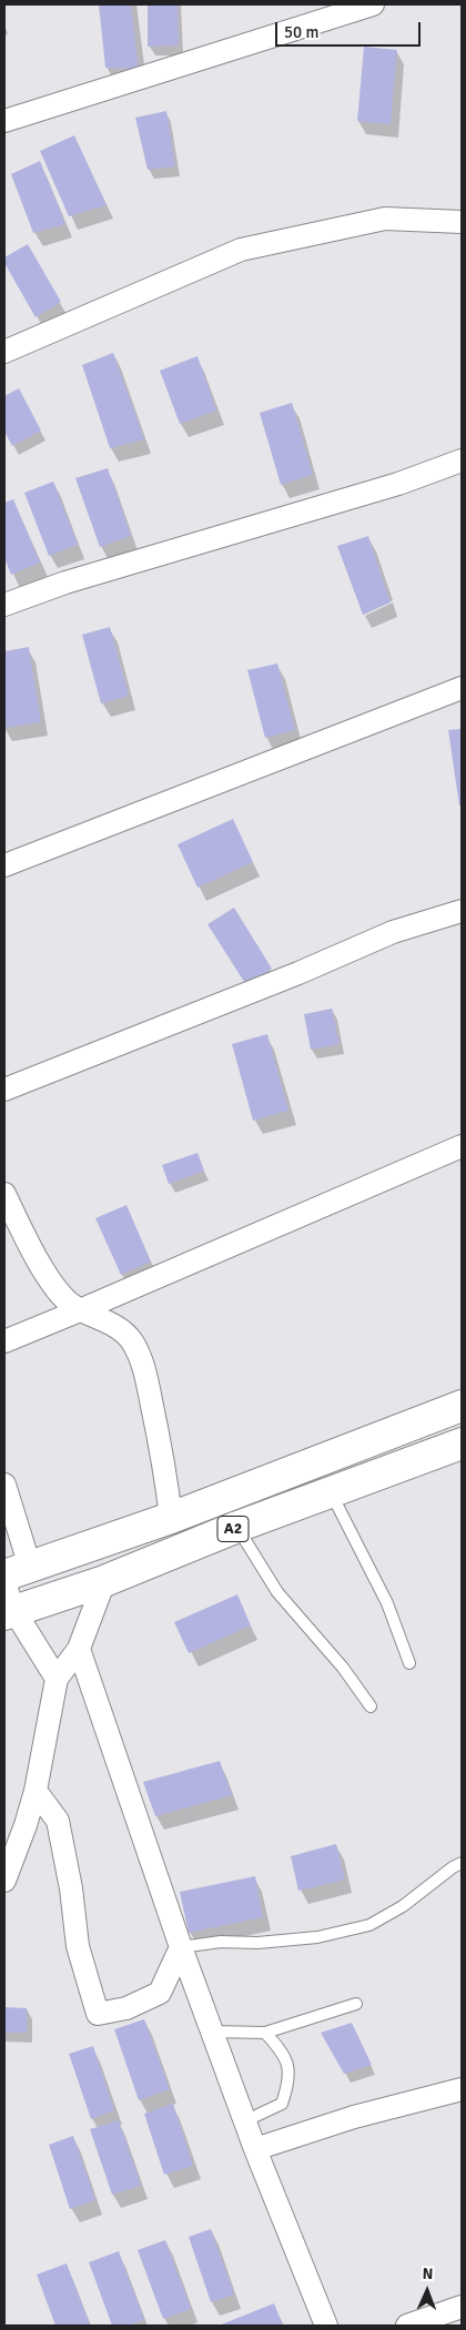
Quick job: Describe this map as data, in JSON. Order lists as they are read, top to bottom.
{
  "streets": {
    "highway": ["A2"]
  },
  "scale_bar": "50 m",
  "north": "top"
}
